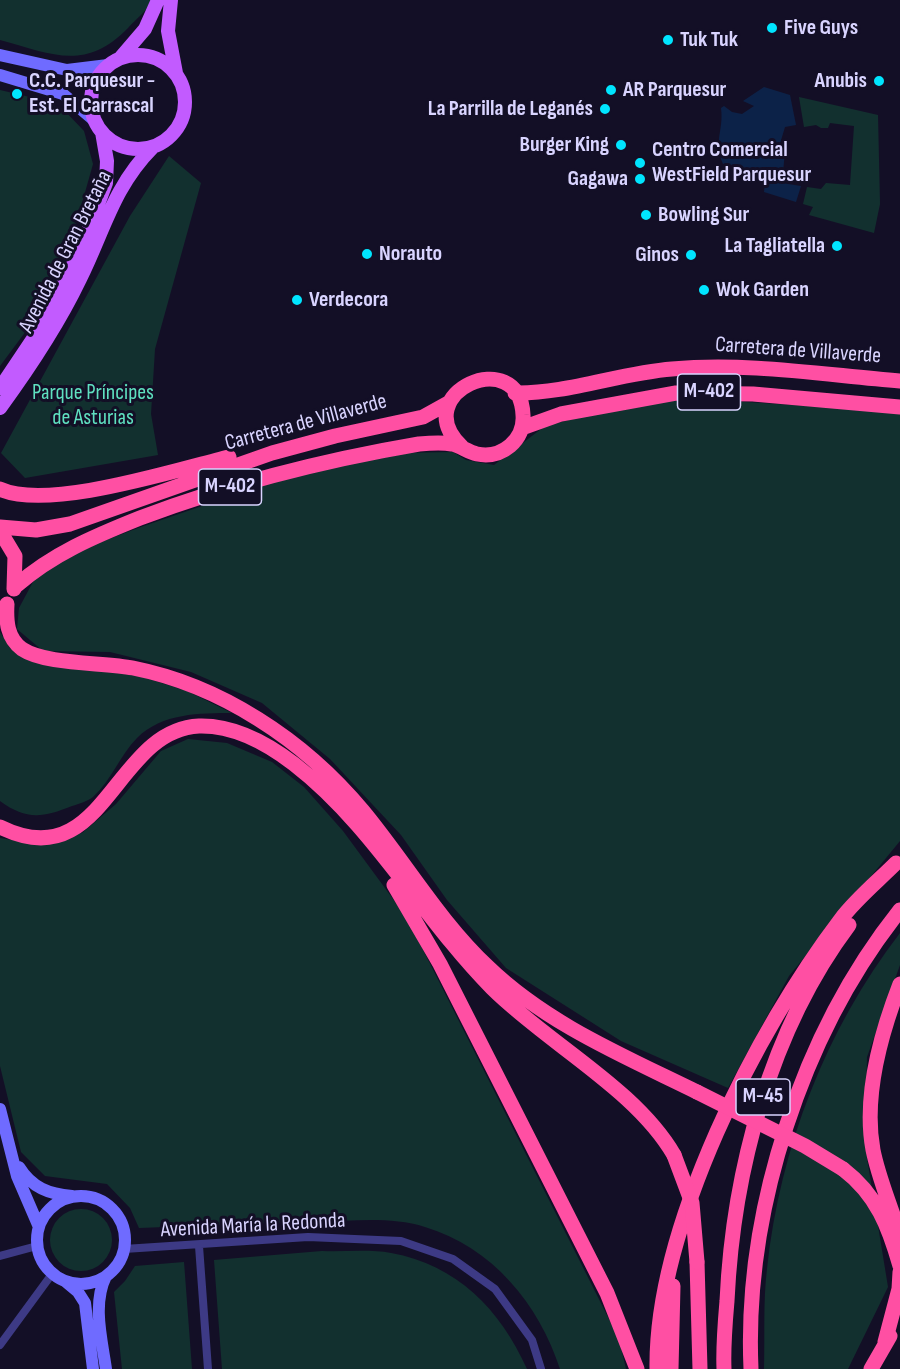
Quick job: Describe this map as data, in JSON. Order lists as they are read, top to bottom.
{
  "streets": {
    "highway": ["Carretera de Villaverde", "M-402", "M-45"],
    "main road": ["Avenida de Gran Bretaña"],
    "street": ["Avenida María la Redonda"]
  },
  "crossings": [
    ["Carretera de Villaverde", "M-402"]
  ],
  "parks": ["Parque Príncipes de Asturias"],
  "places": [
    "Five Guys",
    "Tuk Tuk",
    "Anubis",
    "AR Parquesur",
    "C.C. Parquesur - Est. El Carrascal",
    "La Parrilla de Leganés",
    "Burger King",
    "Centro Comercial WestField Parquesur",
    "Gagawa",
    "Bowling Sur",
    "La Tagliatella",
    "Norauto",
    "Ginos",
    "Wok Garden",
    "Verdecora"
  ]
}
